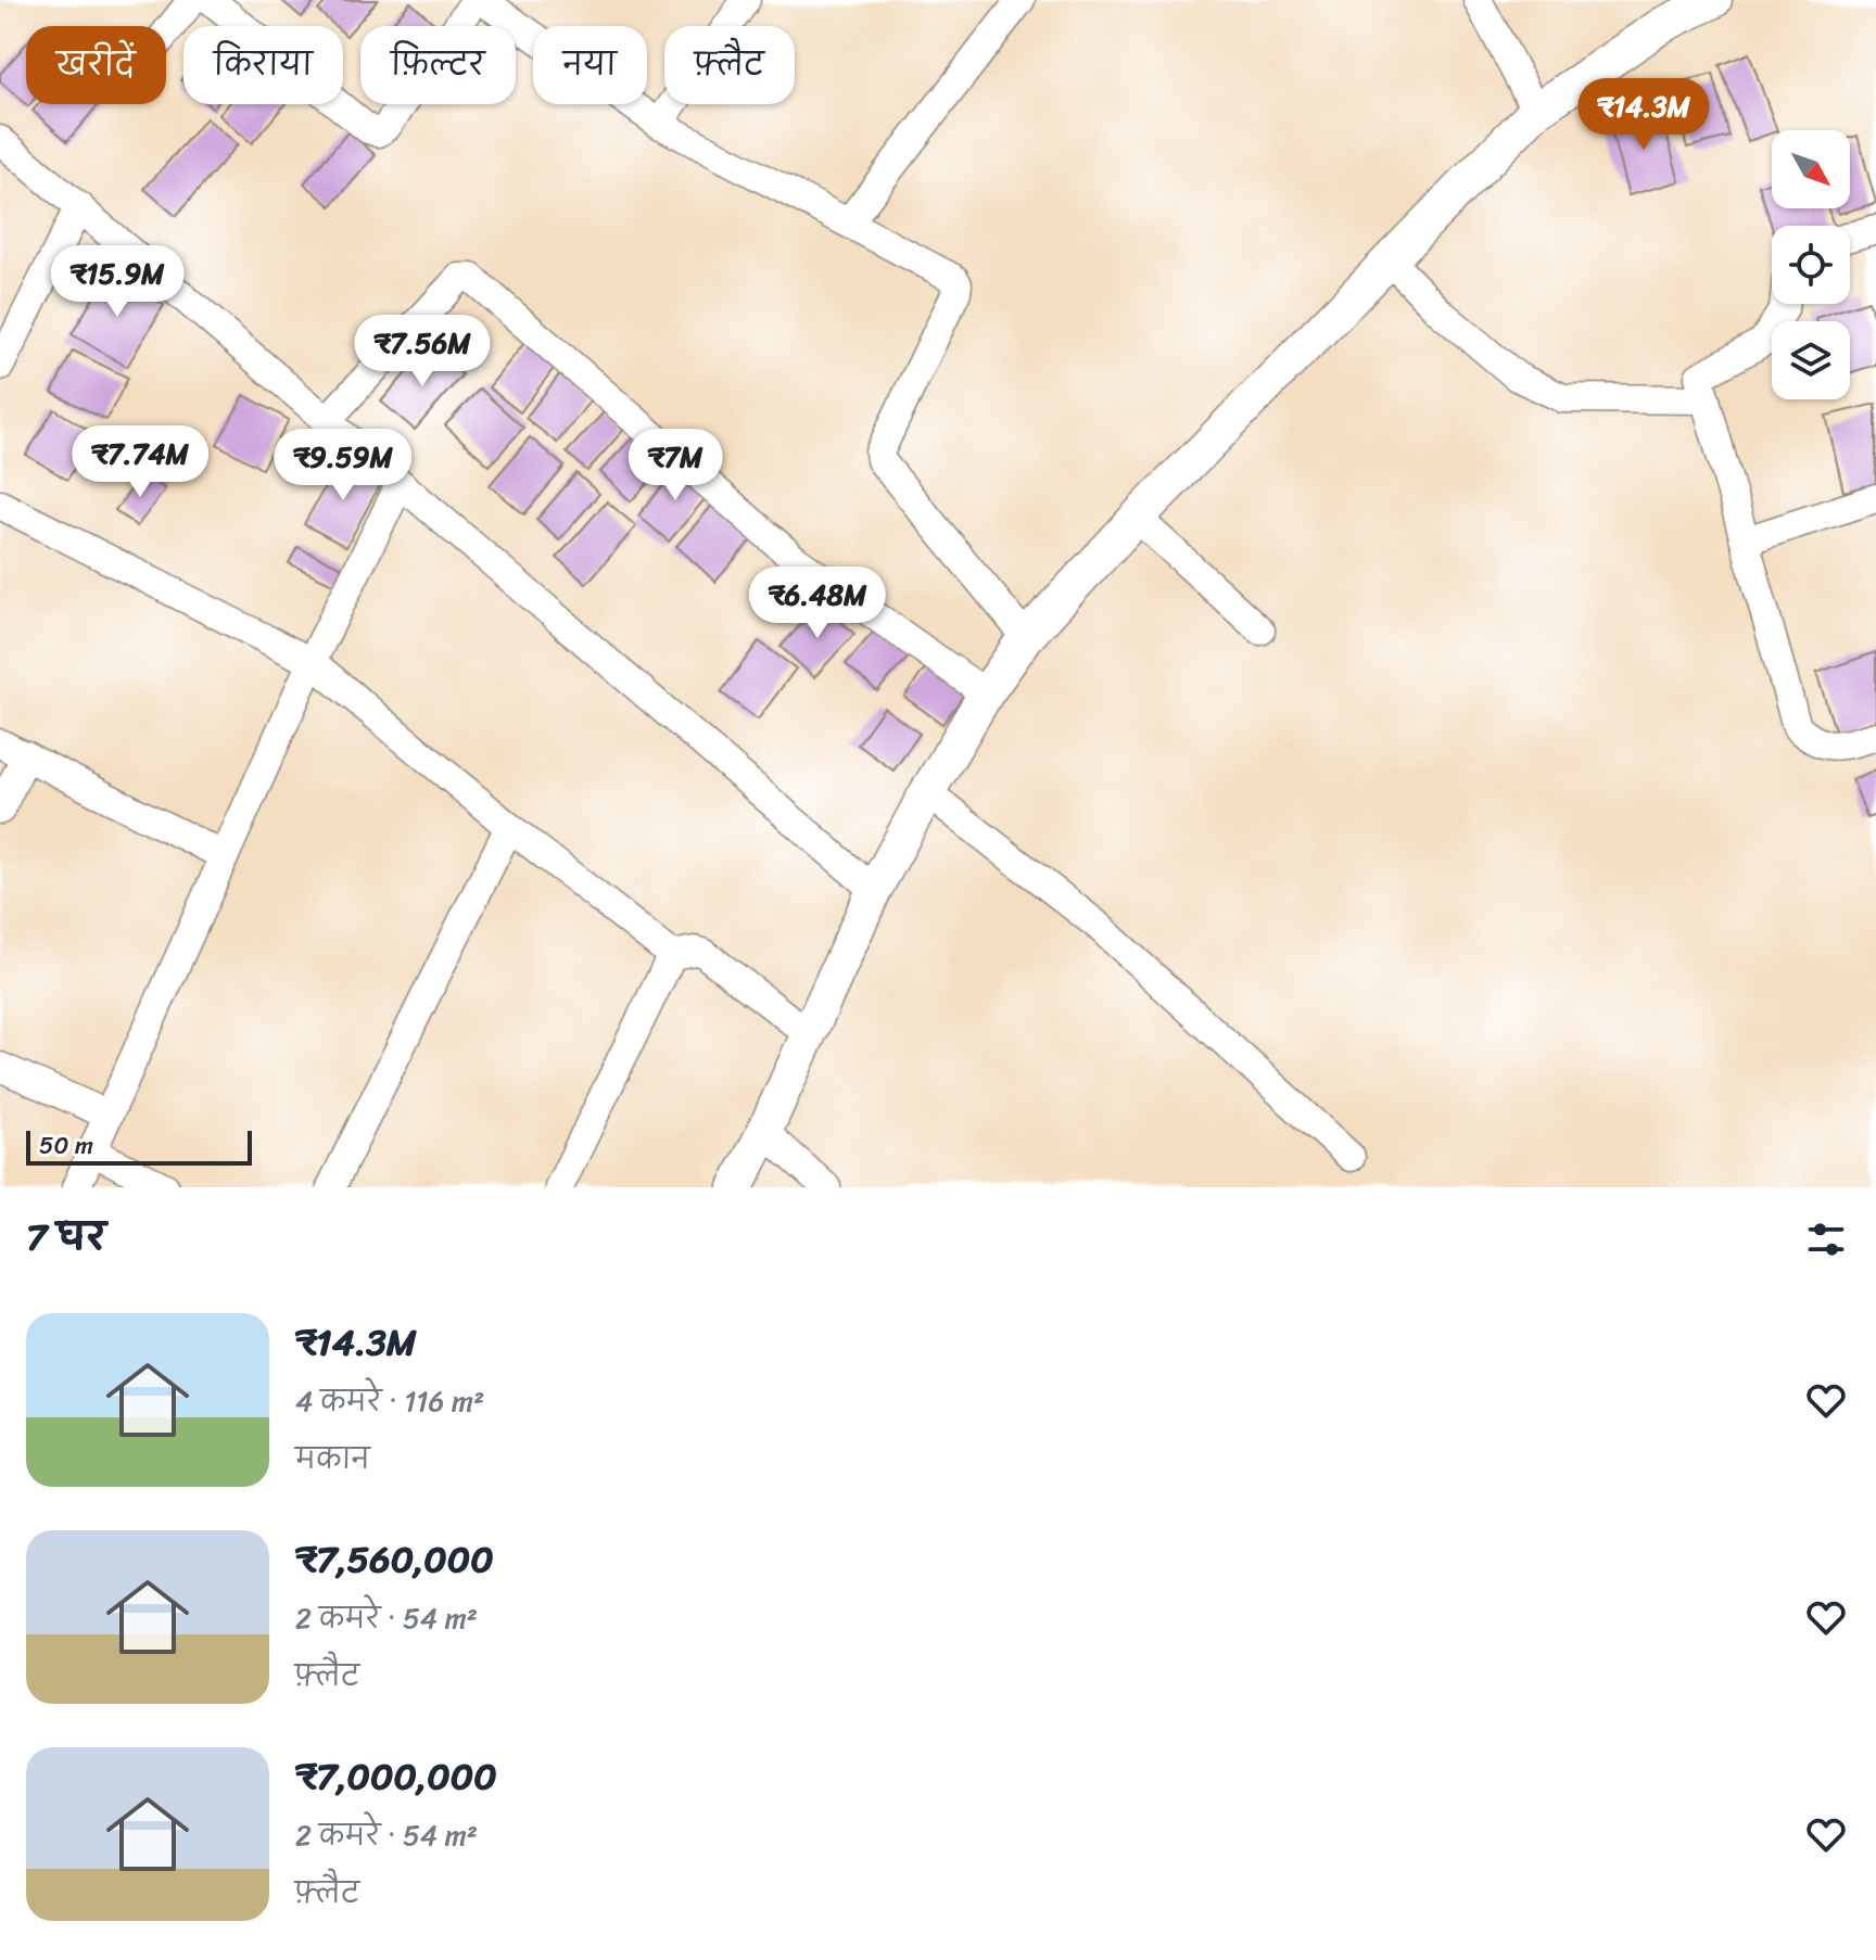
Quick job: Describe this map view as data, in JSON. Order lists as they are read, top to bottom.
{
  "scale_bar": "50 m",
  "north": "bottom right",
  "page": {
    "chip": [
      "खरीदें",
      "किराया",
      "फ़िल्टर",
      "नया",
      "फ़्लैट"
    ],
    "price": [
      "₹14.3M",
      "₹15.9M",
      "₹7.56M",
      "₹7.74M",
      "₹9.59M",
      "₹7M",
      "₹6.48M"
    ],
    "scale": "50 m",
    "heading": "7 घर",
    "list": [
      {
        "name": "₹14.3M",
        "note": "4 कमरे · 116 m² · मकान"
      },
      {
        "name": "₹7,560,000",
        "note": "2 कमरे · 54 m² · फ़्लैट"
      },
      {
        "name": "₹7,000,000",
        "note": "2 कमरे · 54 m² · फ़्लैट"
      }
    ]
  }
}
